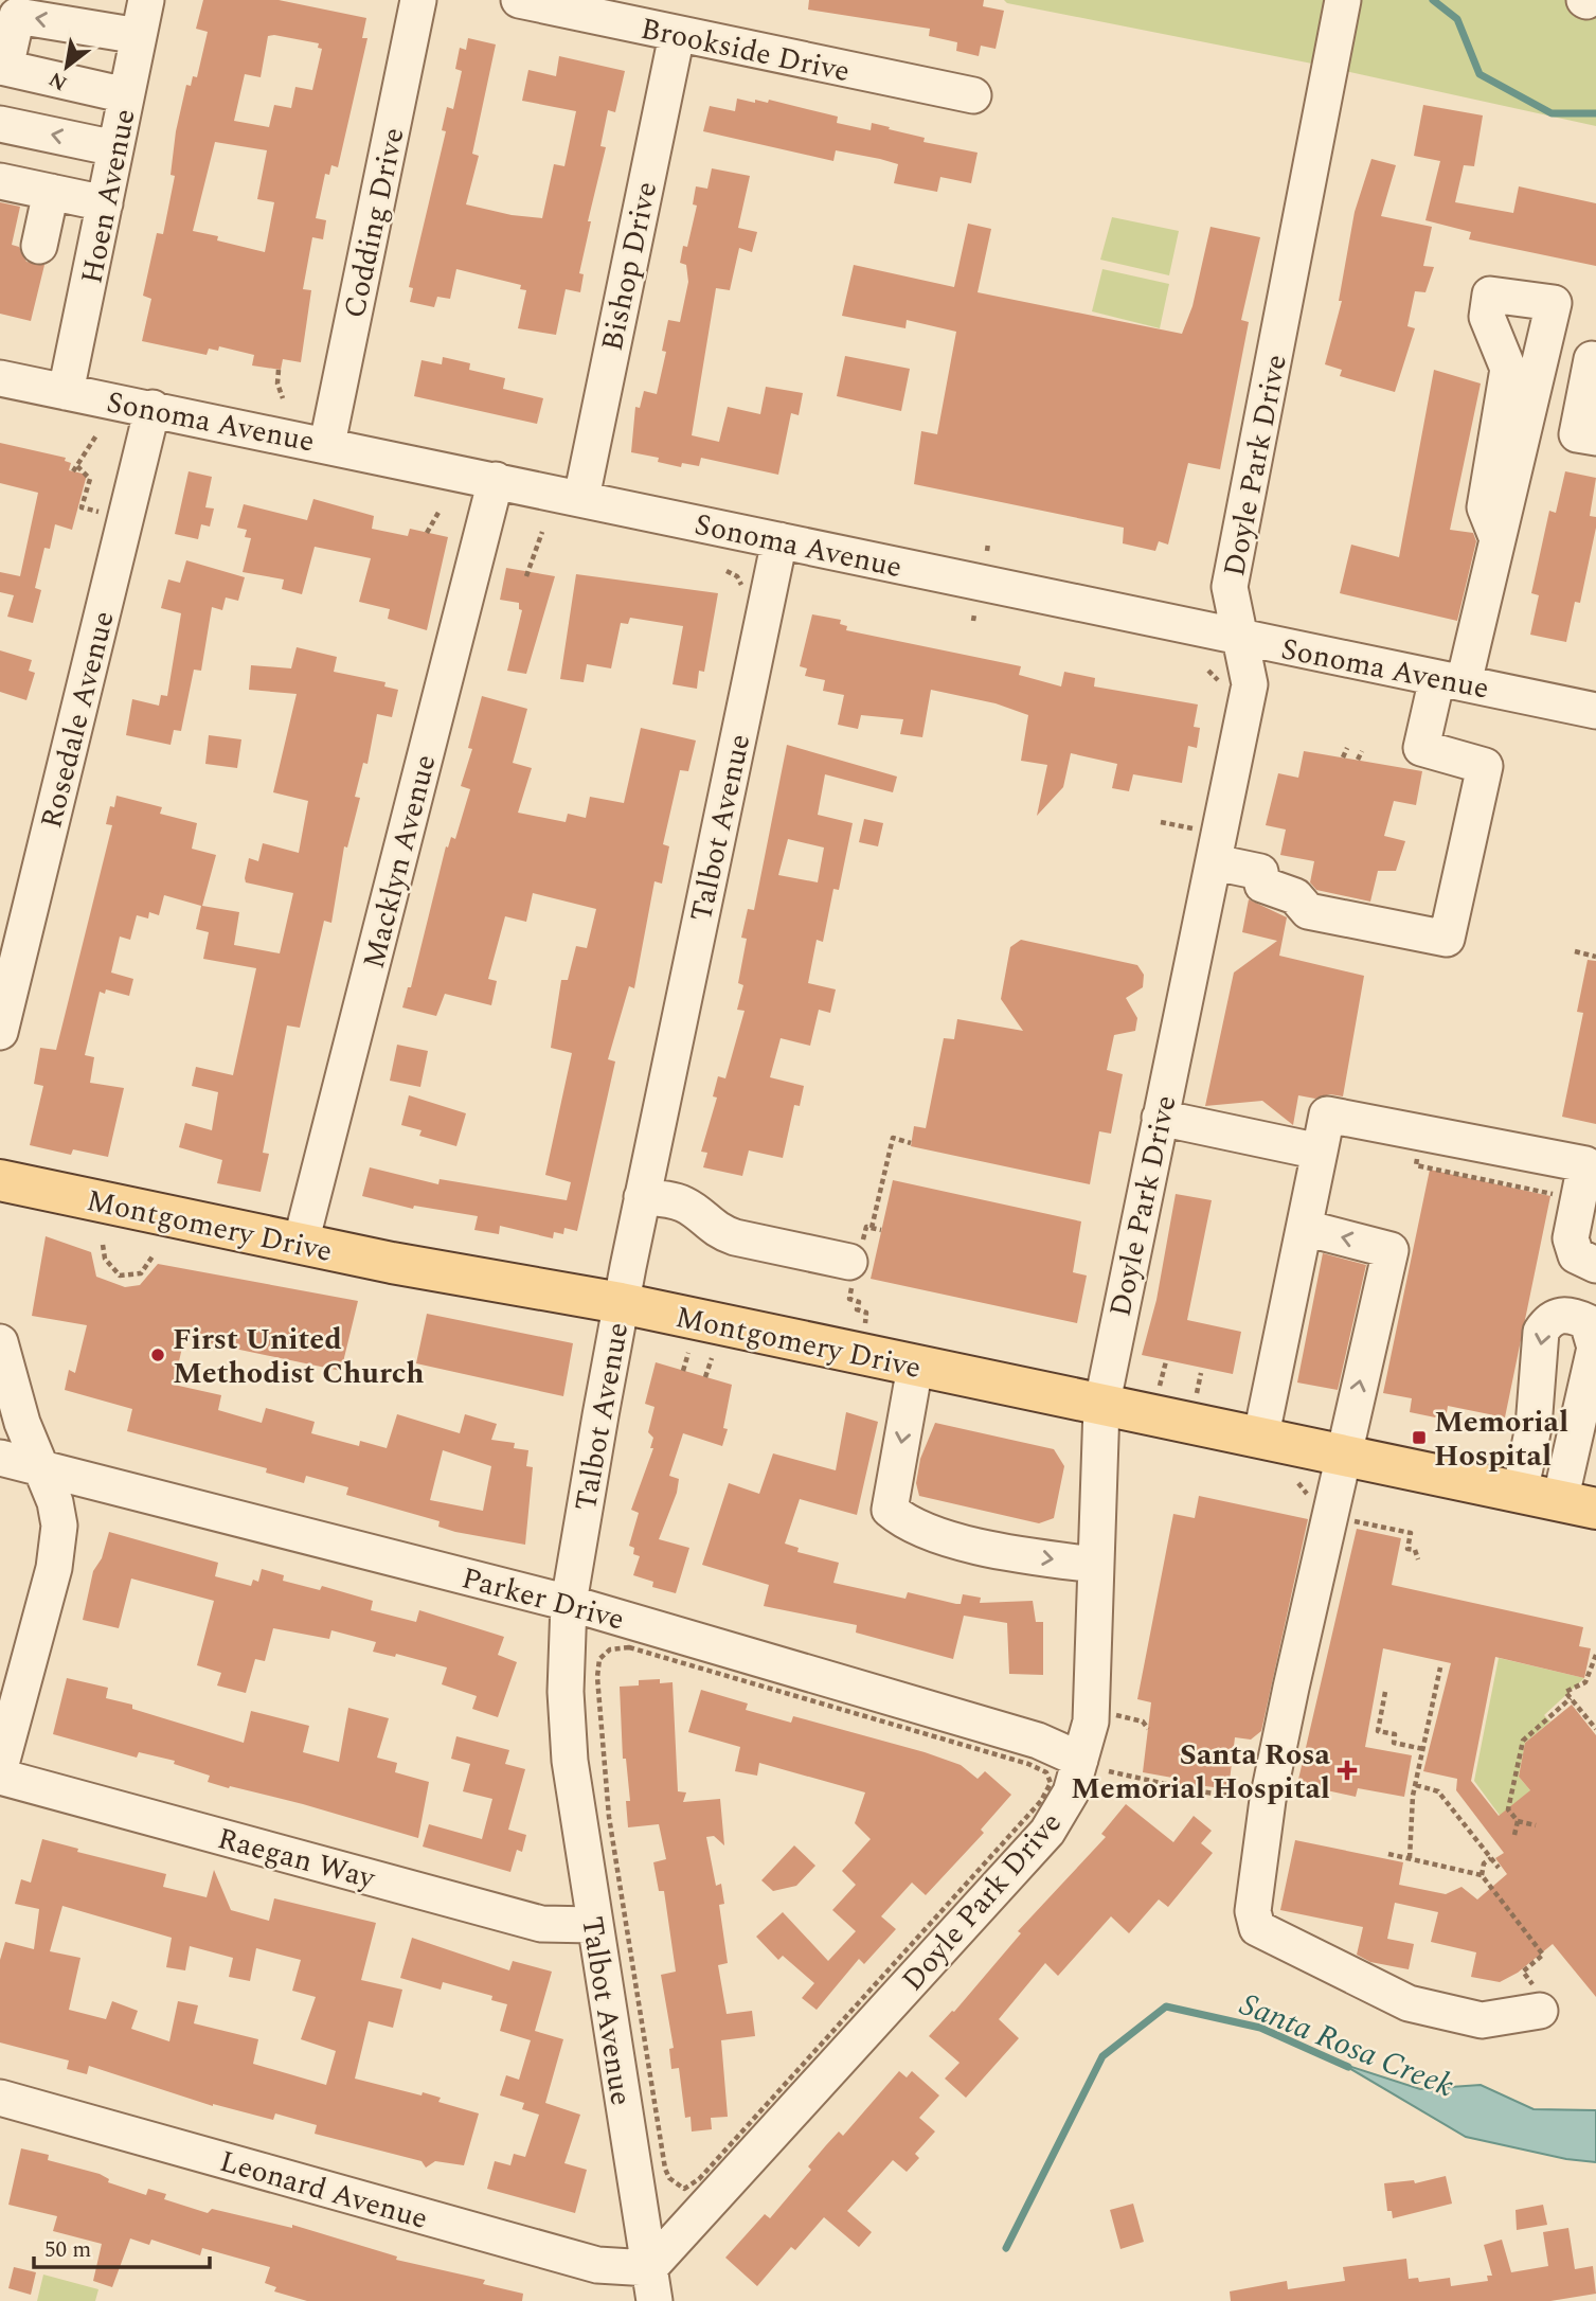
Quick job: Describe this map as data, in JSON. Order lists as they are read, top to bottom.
{
  "streets": {
    "main road": ["Montgomery Drive"],
    "street": [
      "Brookside Drive",
      "Hoen Avenue",
      "Codding Drive",
      "Bishop Drive",
      "Sonoma Avenue",
      "Doyle Park Drive",
      "Rosedale Avenue",
      "Talbot Avenue",
      "Macklyn Avenue",
      "Parker Drive",
      "Raegan Way",
      "Leonard Avenue"
    ]
  },
  "crossings": [
    ["Brookside Drive", "Bishop Drive"],
    ["Hoen Avenue", "Sonoma Avenue"],
    ["Codding Drive", "Sonoma Avenue"],
    ["Bishop Drive", "Sonoma Avenue"],
    ["Sonoma Avenue", "Doyle Park Drive"],
    ["Sonoma Avenue", "Rosedale Avenue"],
    ["Sonoma Avenue", "Talbot Avenue"],
    ["Sonoma Avenue", "Macklyn Avenue"],
    ["Doyle Park Drive", "Talbot Avenue"],
    ["Doyle Park Drive", "Montgomery Drive"],
    ["Doyle Park Drive", "Parker Drive"],
    ["Doyle Park Drive", "Leonard Avenue"],
    ["Talbot Avenue", "Montgomery Drive"],
    ["Talbot Avenue", "Parker Drive"],
    ["Talbot Avenue", "Raegan Way"],
    ["Talbot Avenue", "Leonard Avenue"],
    ["Macklyn Avenue", "Montgomery Drive"]
  ],
  "water": ["Santa Rosa Creek"],
  "places": {
    "other": ["First United Methodist Church"],
    "transit": ["Memorial Hospital"],
    "health": ["Santa Rosa Memorial Hospital"]
  },
  "scale_bar": "50 m",
  "north": "bottom left"
}
